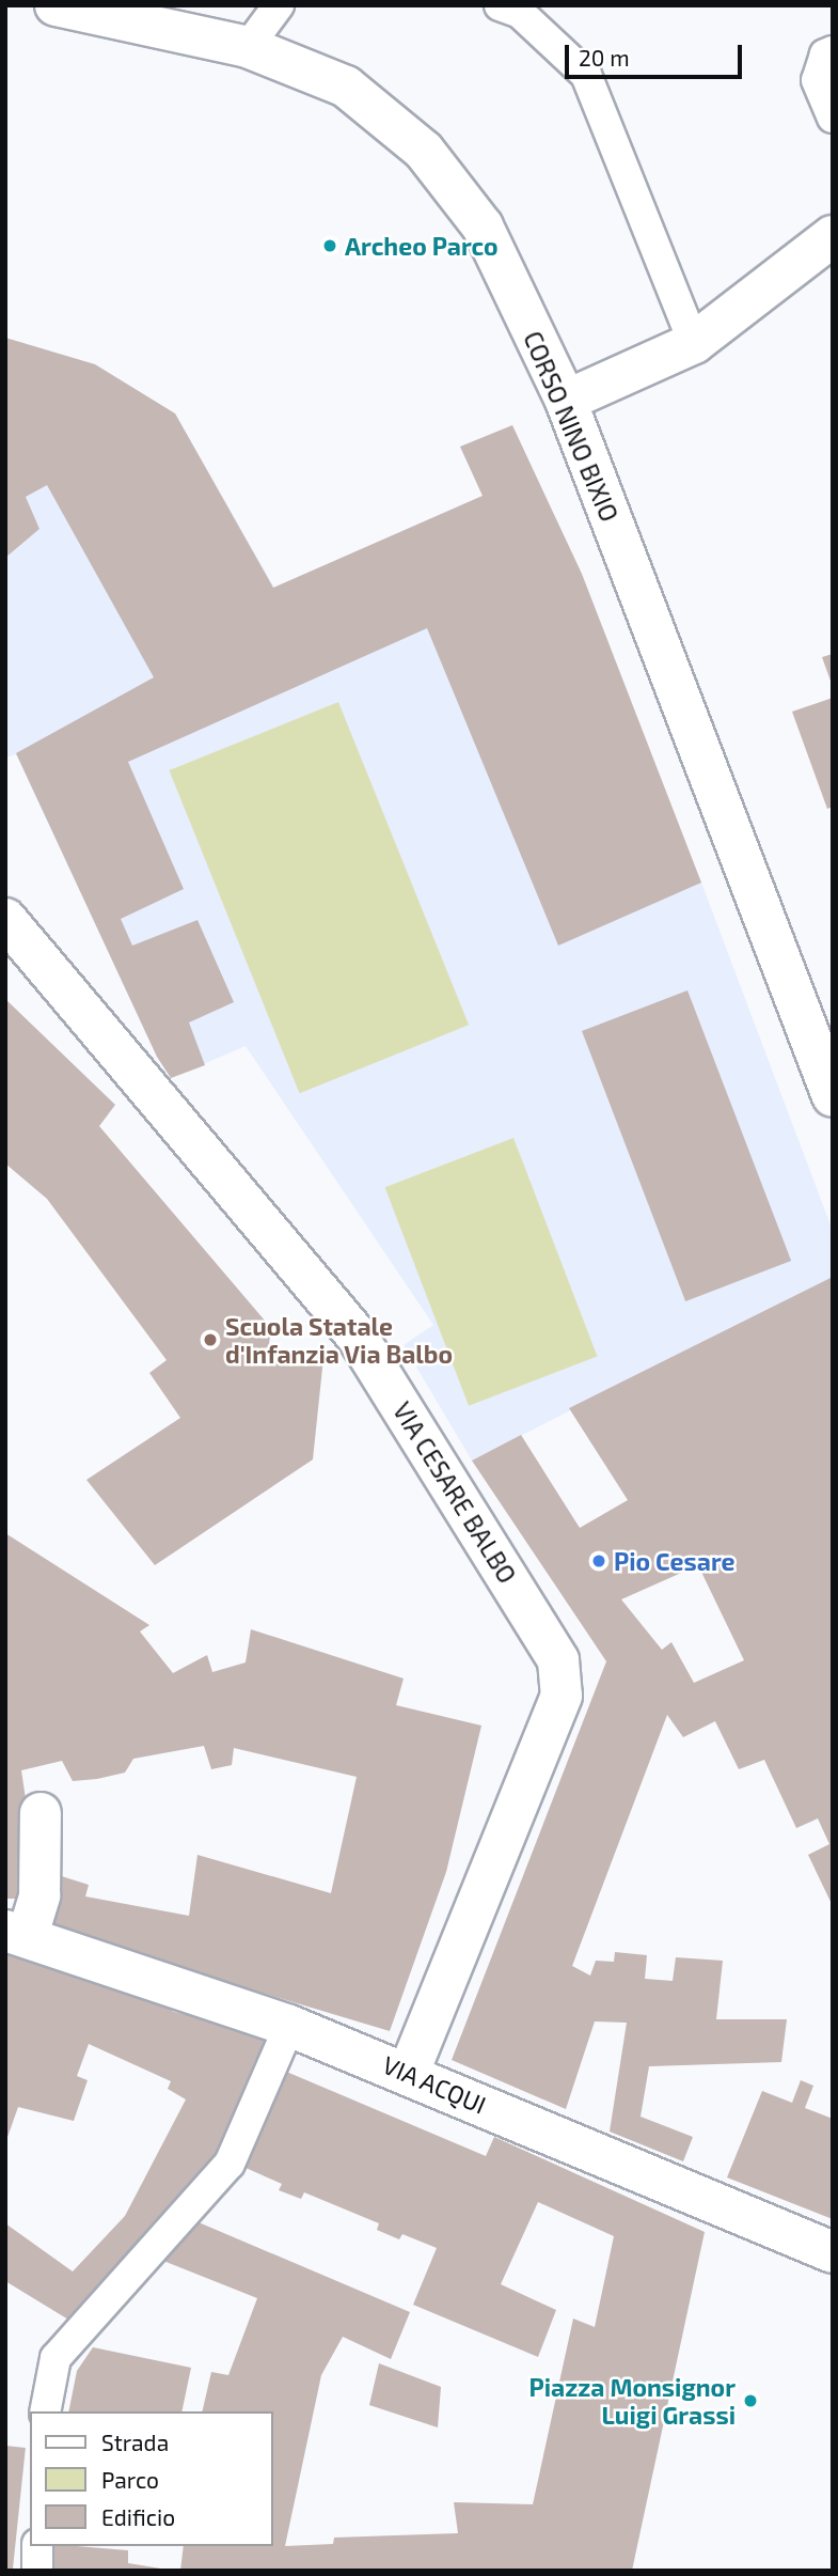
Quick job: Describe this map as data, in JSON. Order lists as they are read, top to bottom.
{
  "streets": {
    "street": ["CORSO NINO BIXIO", "VIA CESARE BALBO", "VIA ACQUI"]
  },
  "crossings": [
    ["VIA CESARE BALBO", "VIA ACQUI"]
  ],
  "places": [
    "Archeo Parco",
    "Scuola Statale d'Infanzia Via Balbo",
    "Pio Cesare",
    "Piazza Monsignor Luigi Grassi"
  ],
  "legend": ["Strada", "Parco", "Edificio"],
  "scale_bar": "20 m"
}
